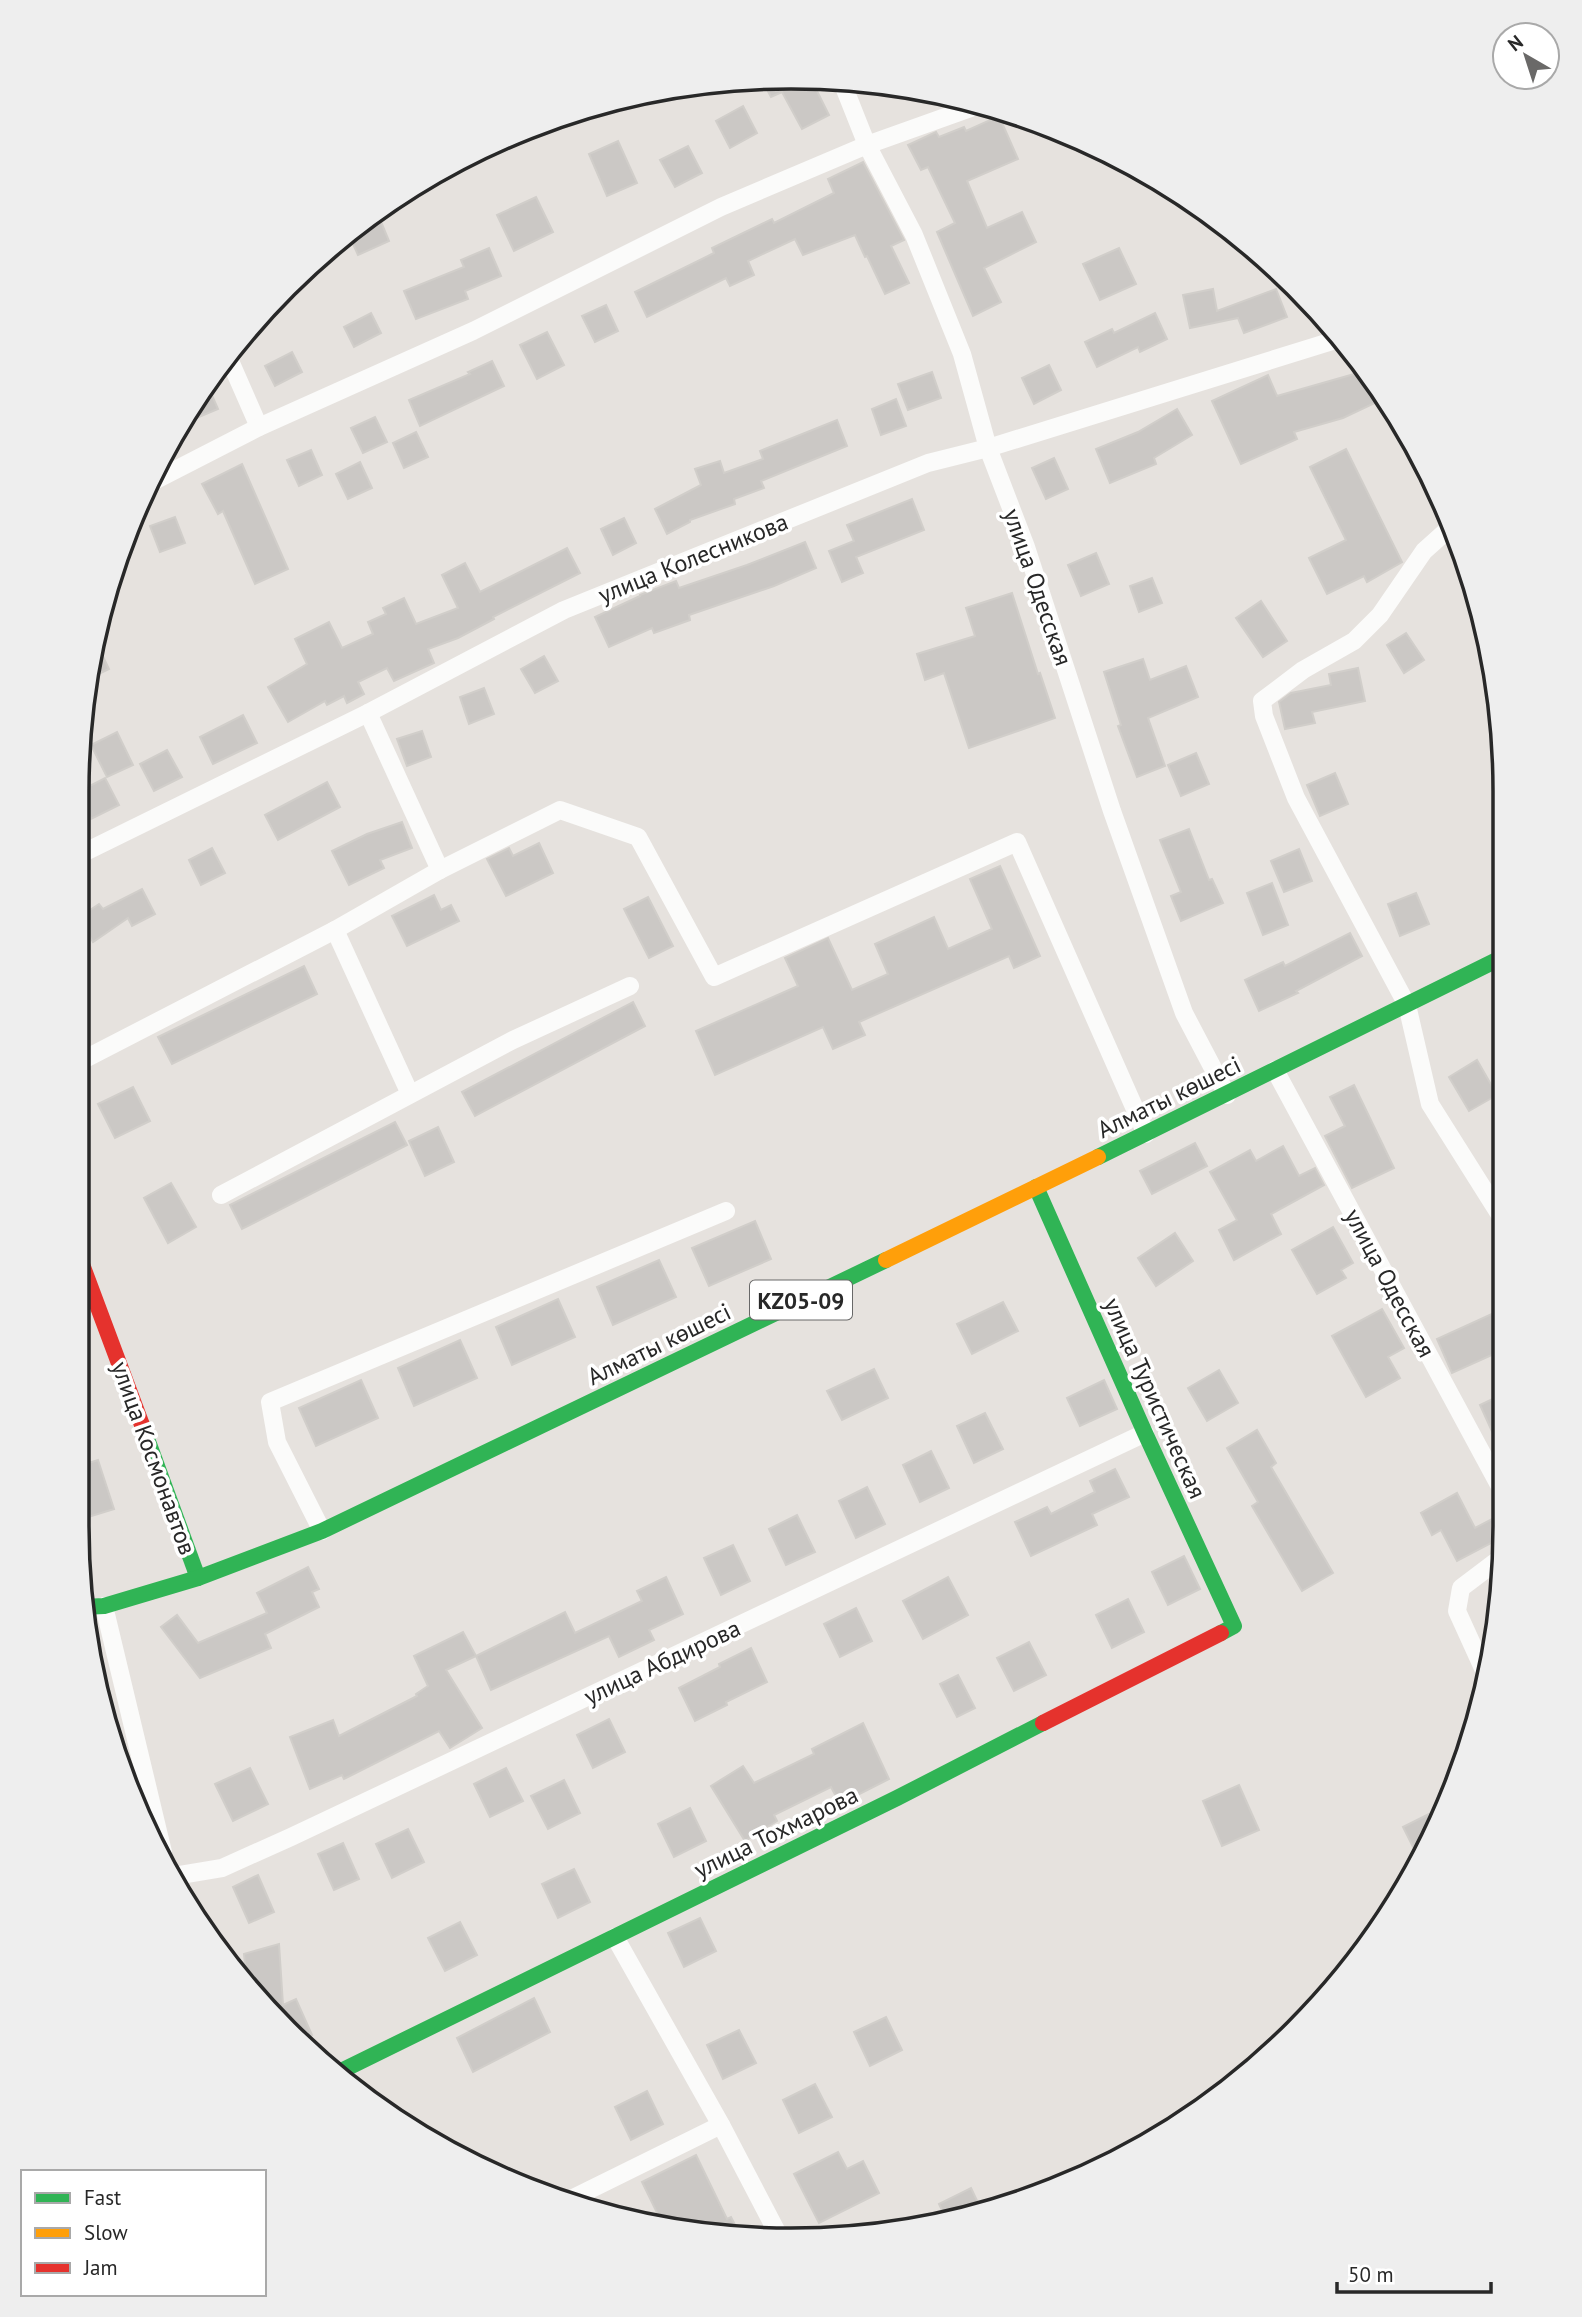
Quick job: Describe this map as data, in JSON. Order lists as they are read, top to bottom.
{
  "streets": {
    "main road": [
      "Алматы көшесі",
      "KZ05-09",
      "улица Туристическая",
      "улица Космонавтов",
      "улица Тохмарова"
    ],
    "street": ["улица Колесникова", "улица Одесская", "улица Абдирова"]
  },
  "crossings": [
    ["улица Колесникова", "улица Одесская"],
    ["улица Одесская", "Алматы көшесі"],
    ["Алматы көшесі", "улица Туристическая"],
    ["Алматы көшесі", "улица Космонавтов"],
    ["улица Туристическая", "улица Абдирова"],
    ["улица Туристическая", "улица Тохмарова"]
  ],
  "legend": ["Fast", "Slow", "Jam"],
  "scale_bar": "50 m",
  "north": "top left"
}
